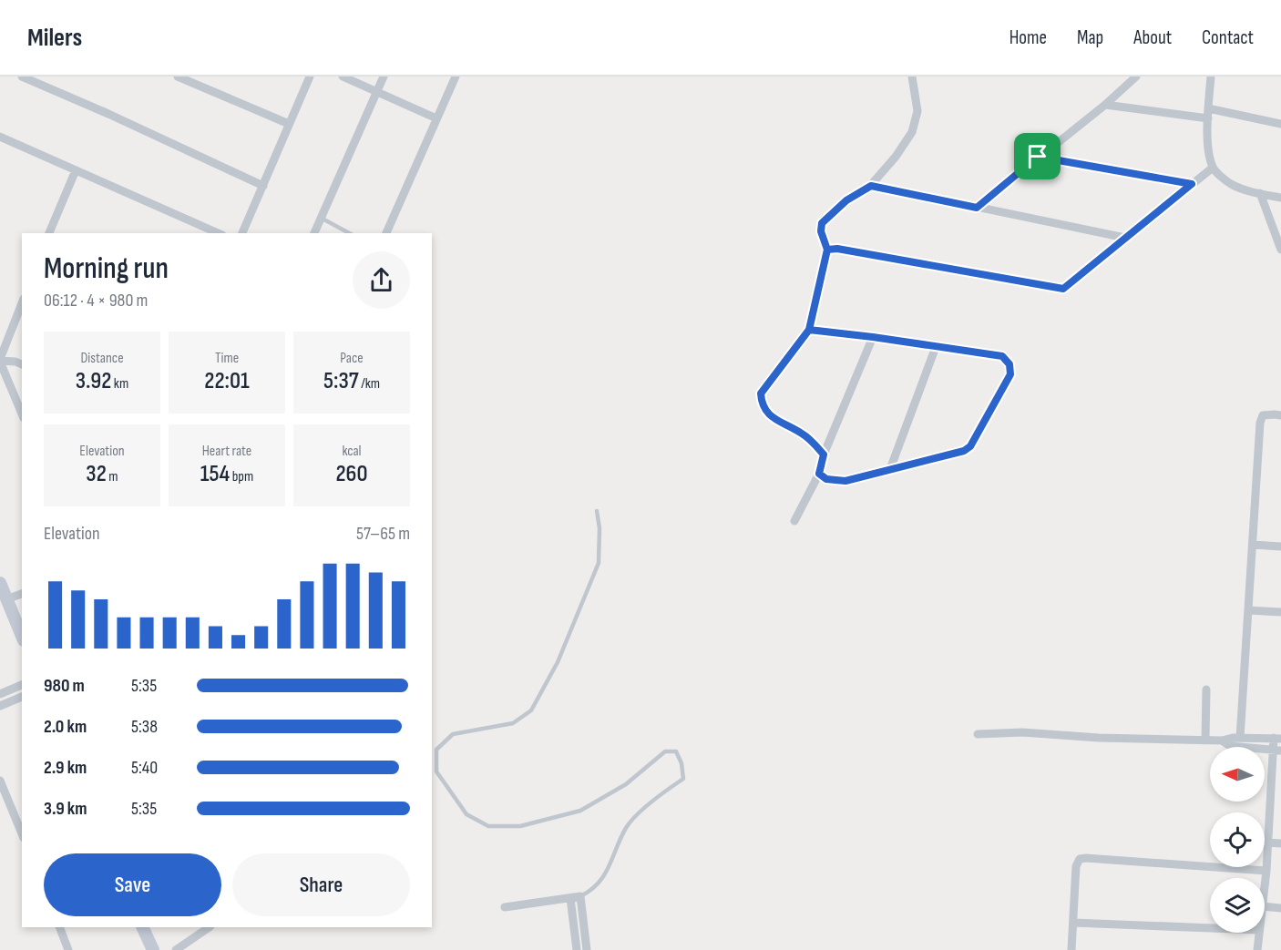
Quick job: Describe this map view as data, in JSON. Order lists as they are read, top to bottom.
{
  "north": "left",
  "page": {
    "header": "Milers",
    "nav": [
      "Home",
      "Map",
      "About",
      "Contact"
    ],
    "heading": ["Morning run", "06:12 · 4 × 980 m"],
    "stats": [
      ["Distance", "3.92 km"],
      ["Time", "22:01"],
      ["Pace", "5:37 /km"],
      ["Elevation", "32 m"],
      ["Heart rate", "154 bpm"],
      ["kcal", "260"]
    ],
    "chart": ["Elevation", "57–65 m"],
    "list": [
      {
        "name": "980 m",
        "note": "5:35"
      },
      {
        "name": "2.0 km",
        "note": "5:38"
      },
      {
        "name": "2.9 km",
        "note": "5:40"
      },
      {
        "name": "3.9 km",
        "note": "5:35"
      }
    ],
    "buttons": ["Save", "Share"]
  }
}
